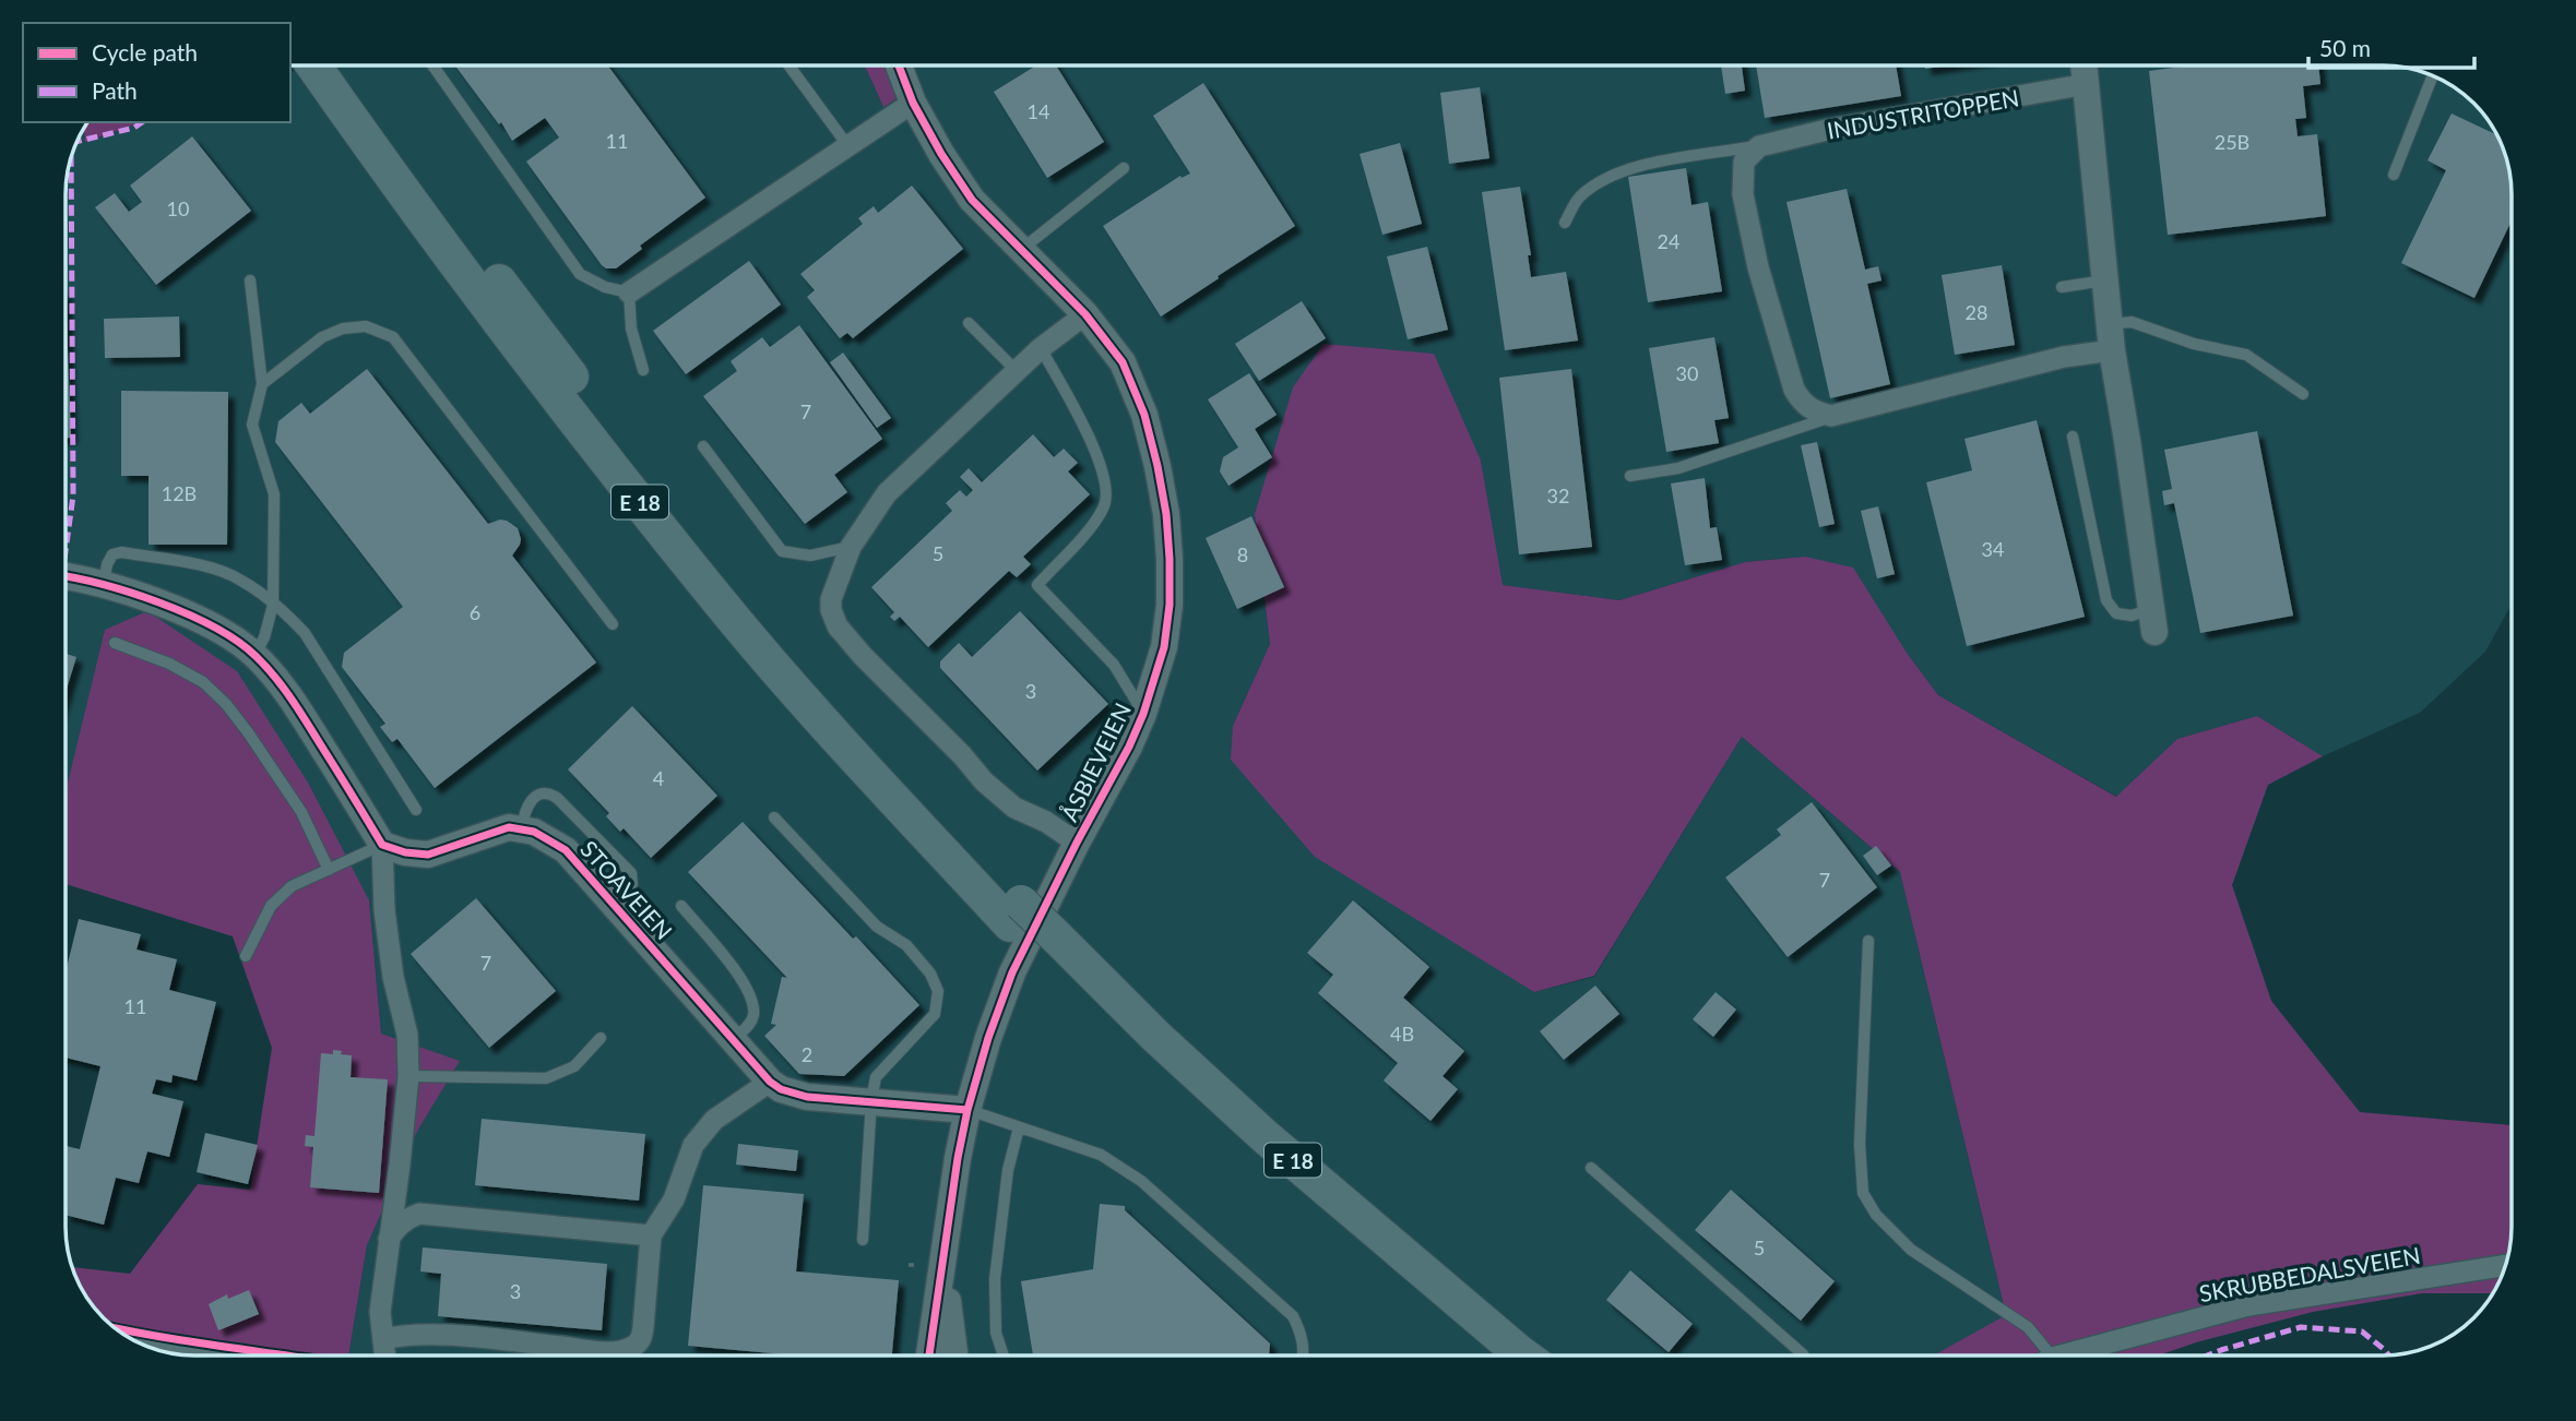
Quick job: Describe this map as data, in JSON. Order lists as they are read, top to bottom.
{
  "streets": {
    "highway": ["E 18"],
    "street": [
      "INDUSTRITOPPEN",
      "ÅSBIEVEIEN",
      "STOAVEIEN",
      "SKRUBBEDALSVEIEN"
    ]
  },
  "crossings": [
    ["ÅSBIEVEIEN", "STOAVEIEN"]
  ],
  "house_numbers": [
    "14",
    "11",
    "25B",
    "10",
    "24",
    "28",
    "30",
    "7",
    "12B",
    "32",
    "34",
    "5",
    "8",
    "6",
    "3",
    "4",
    "7",
    "7",
    "11",
    "4B",
    "2",
    "5",
    "3"
  ],
  "legend": ["Cycle path", "Path"],
  "scale_bar": "50 m"
}
